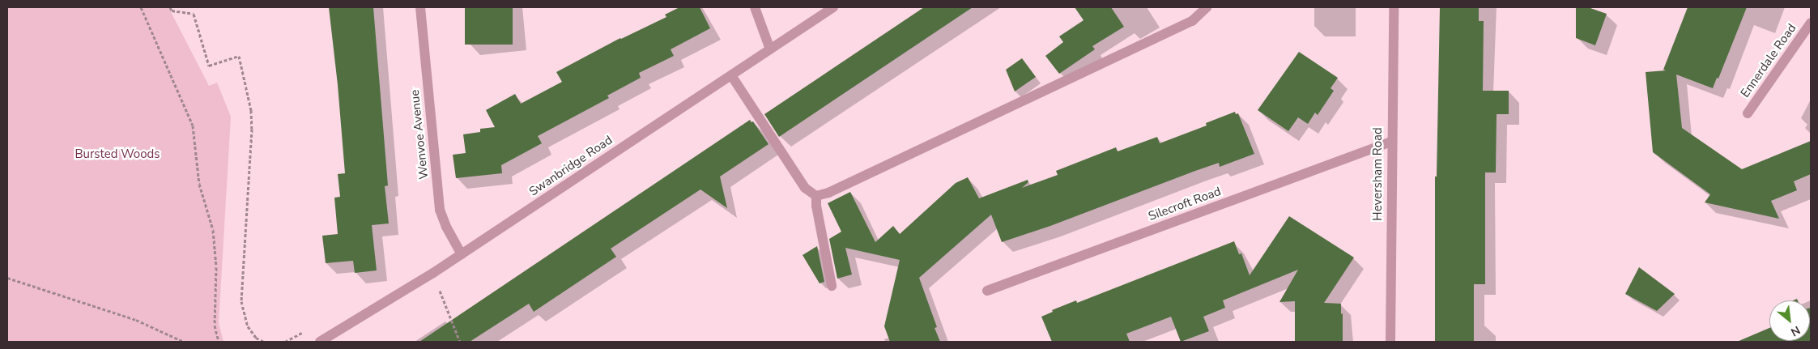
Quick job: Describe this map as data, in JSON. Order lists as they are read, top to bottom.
{
  "streets": {
    "street": [
      "Ennerdale Road",
      "Wenvoe Avenue",
      "Swanbridge Road",
      "Heversham Road",
      "Silecroft Road"
    ]
  },
  "crossings": [
    ["Wenvoe Avenue", "Swanbridge Road"],
    ["Heversham Road", "Silecroft Road"]
  ],
  "parks": ["Bursted Woods"],
  "north": "bottom right"
}
